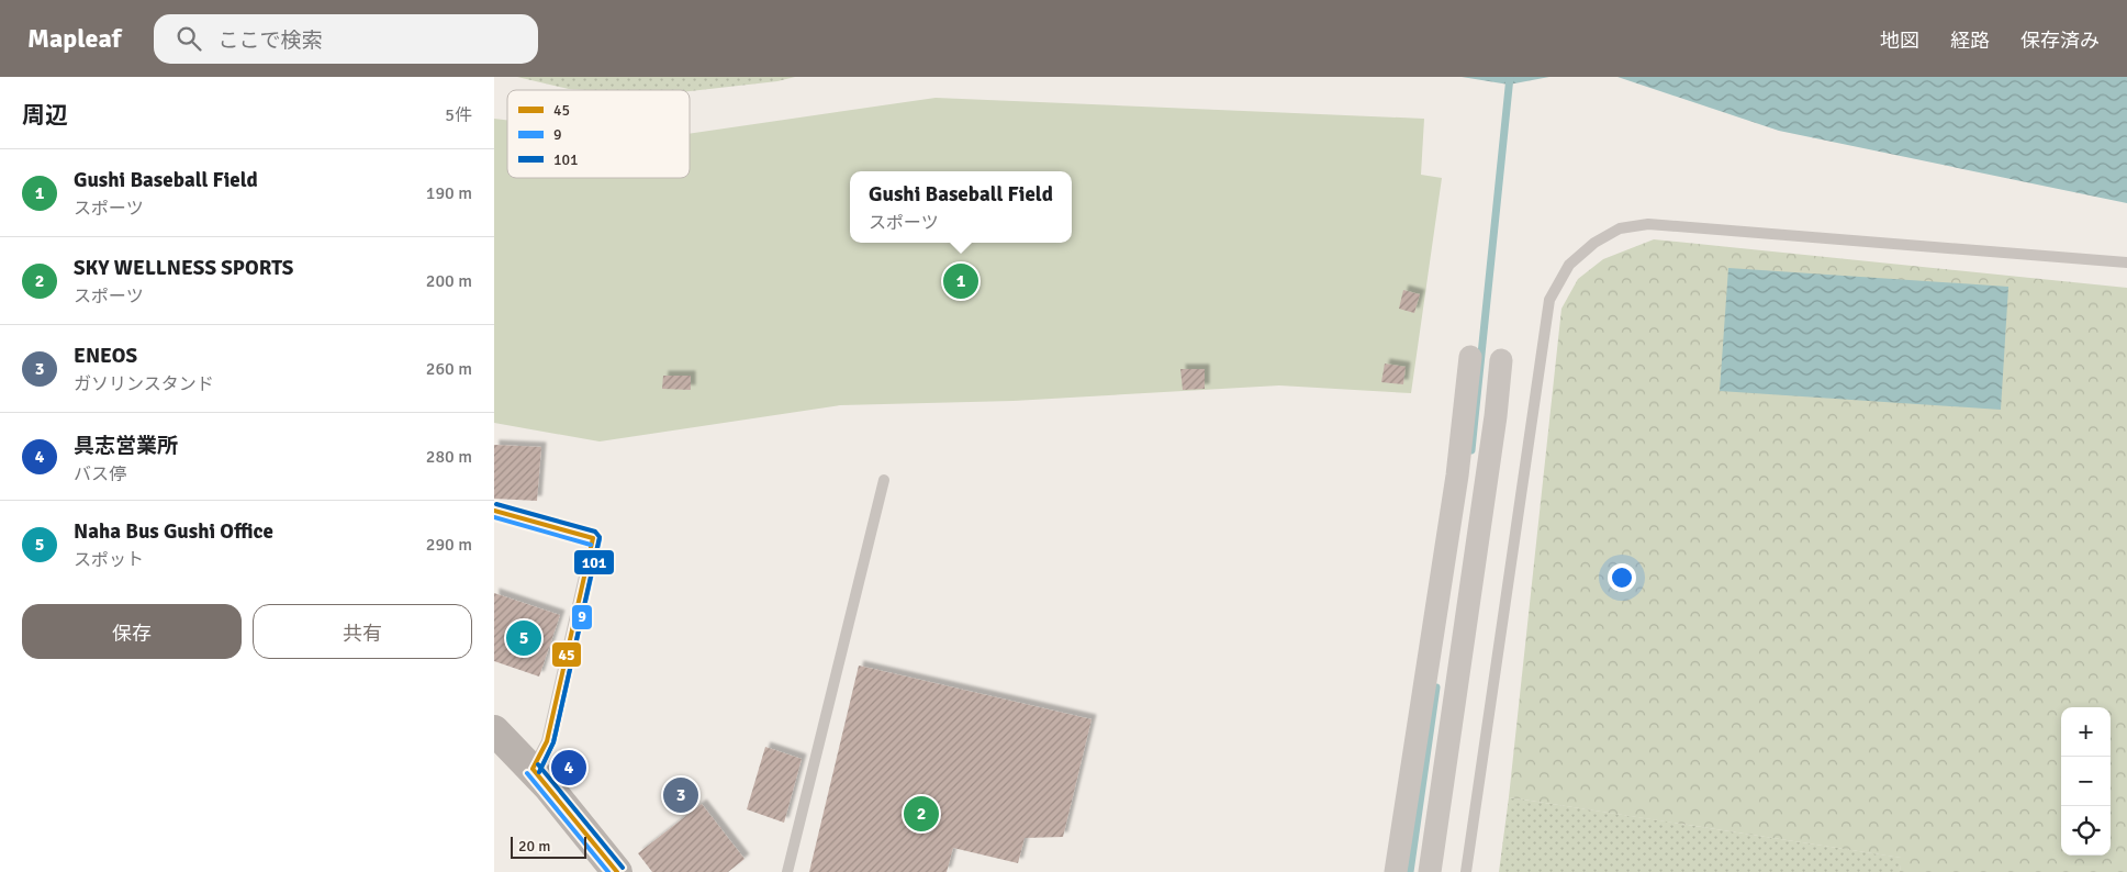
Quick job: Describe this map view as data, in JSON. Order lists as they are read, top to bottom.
{
  "lines": ["transit line 101", "transit line 45", "transit line 9"],
  "legend": ["45", "9", "101"],
  "scale_bar": "20 m",
  "page": {
    "header": "Mapleaf",
    "search": "ここで検索",
    "nav": ["地図", "経路", "保存済み"],
    "heading": ["周辺", "5件"],
    "list": [
      {
        "mark": "1",
        "name": "Gushi Baseball Field",
        "note": "スポーツ",
        "value": "190 m"
      },
      {
        "mark": "2",
        "name": "SKY WELLNESS SPORTS",
        "note": "スポーツ",
        "value": "200 m"
      },
      {
        "mark": "3",
        "name": "ENEOS",
        "note": "ガソリンスタンド",
        "value": "260 m"
      },
      {
        "mark": "4",
        "name": "具志営業所",
        "note": "バス停",
        "value": "280 m"
      },
      {
        "mark": "5",
        "name": "Naha Bus Gushi Office",
        "note": "スポット",
        "value": "290 m"
      }
    ],
    "popup": ["Gushi Baseball Field", "スポーツ"],
    "pins": [
      "1",
      "5",
      "4",
      "3",
      "2"
    ],
    "buttons": ["保存", "共有"],
    "map_buttons": ["+", "−"],
    "scale": "20 m"
  }
}
